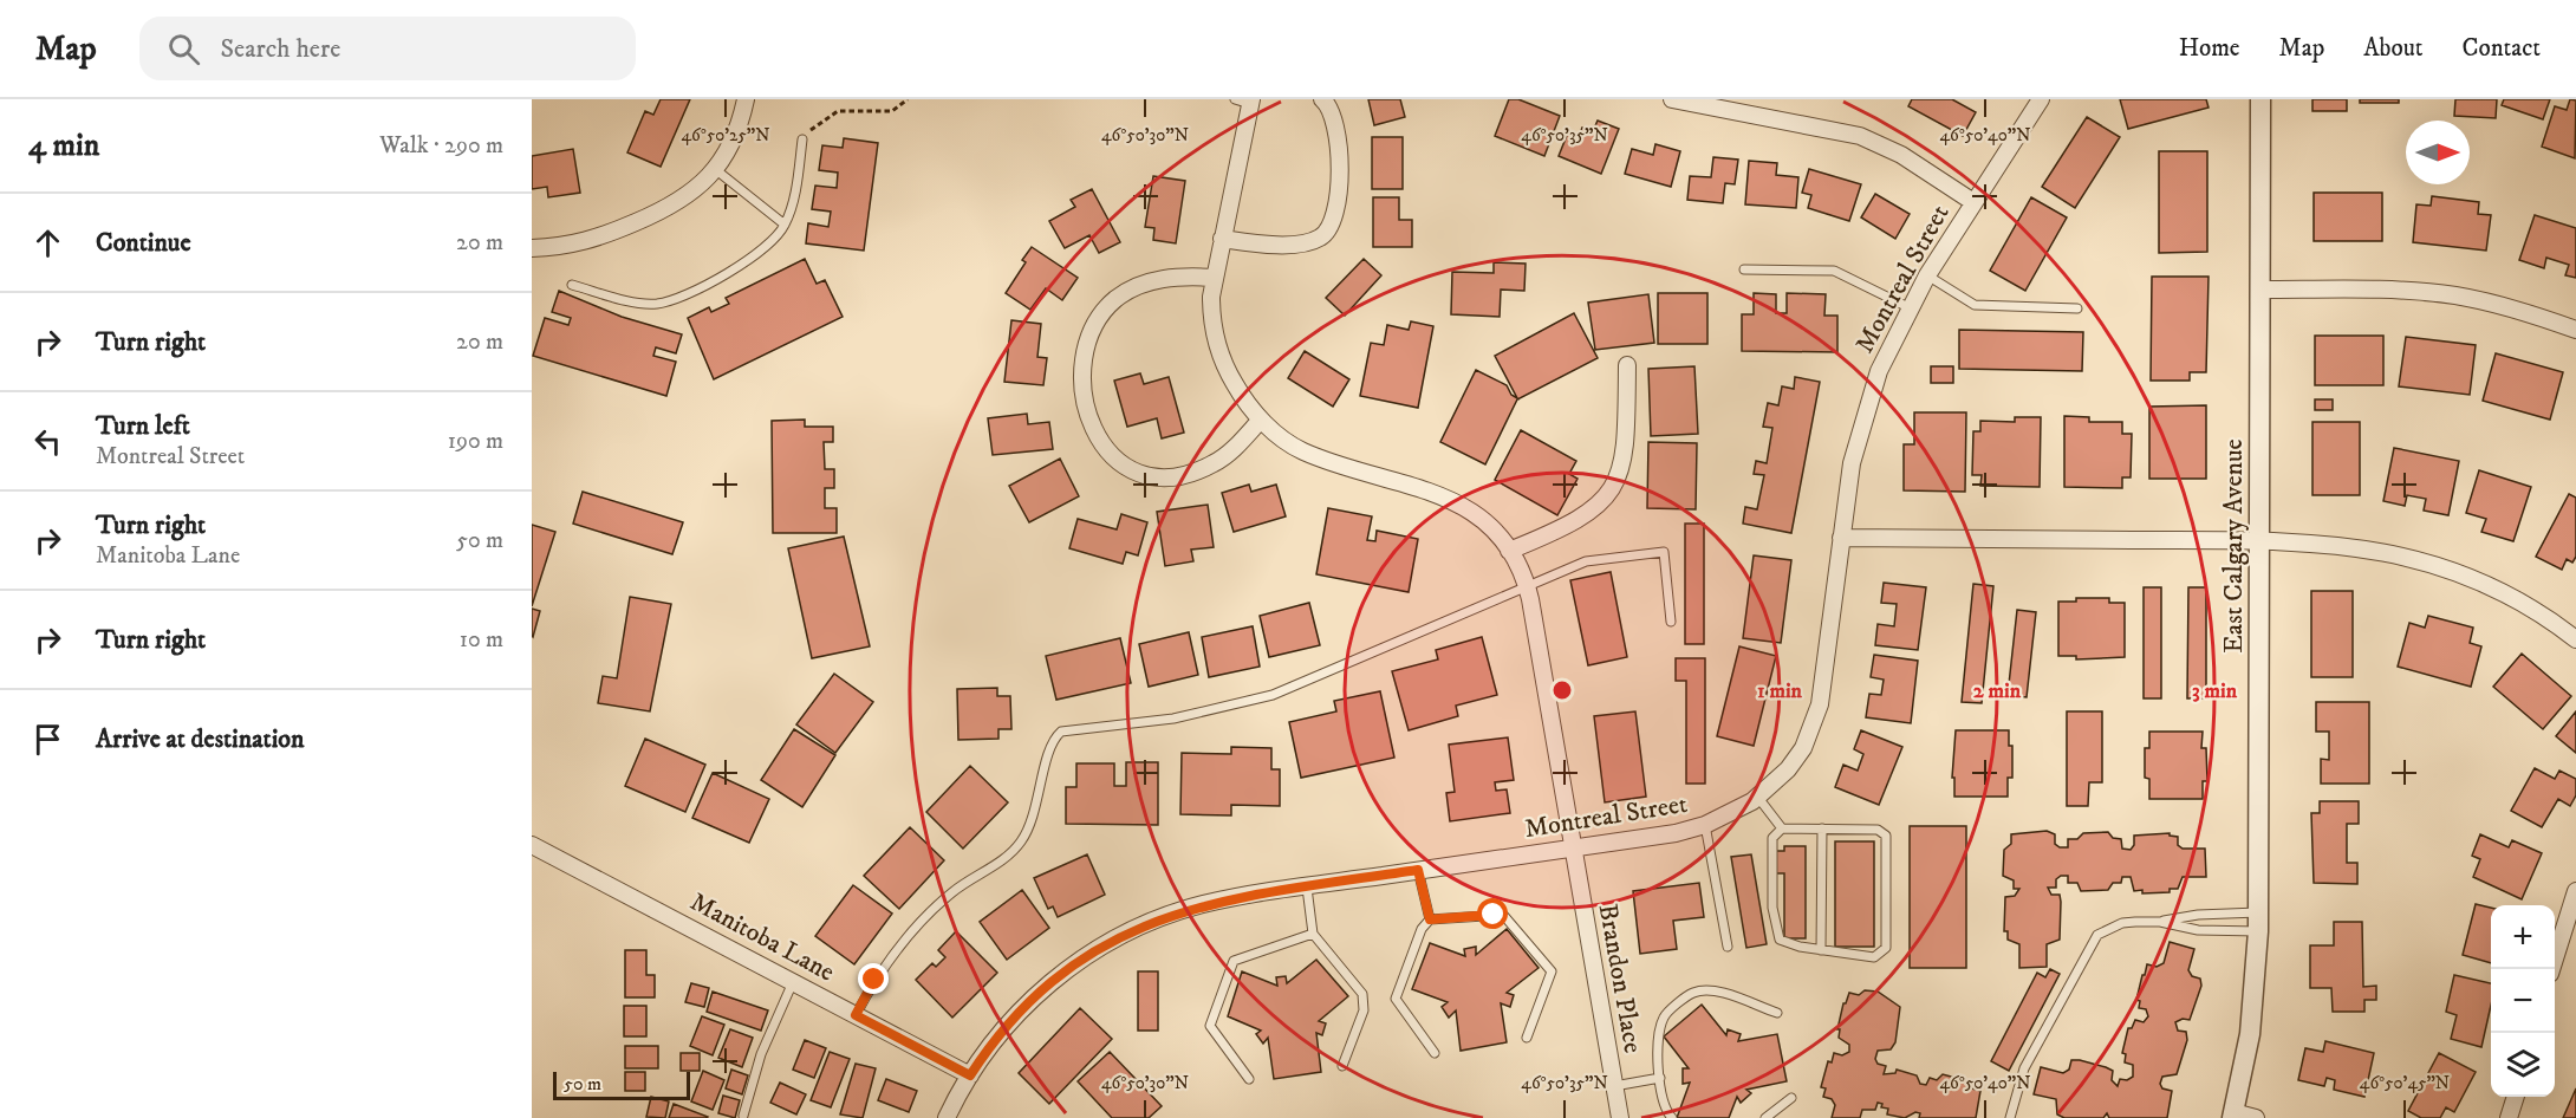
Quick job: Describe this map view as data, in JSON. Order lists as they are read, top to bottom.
{
  "streets": {
    "street": [
      "Montreal Street",
      "East Calgary Avenue",
      "Manitoba Lane",
      "Brandon Place"
    ]
  },
  "crossings": [
    ["Montreal Street", "Manitoba Lane"],
    ["Montreal Street", "Brandon Place"]
  ],
  "scale_bar": "50 m",
  "north": "right",
  "page": {
    "header": "Map",
    "search": "Search here",
    "nav": [
      "Home",
      "Map",
      "About",
      "Contact"
    ],
    "heading": ["4 min", "Walk · 290 m"],
    "list": [
      ["Continue", "20 m"],
      ["Turn right", "20 m"],
      ["Turn left", "Montreal Street", "190 m"],
      ["Turn right", "Manitoba Lane", "50 m"],
      ["Turn right", "10 m"],
      "Arrive at destination"
    ],
    "map_buttons": ["+", "−"],
    "scale": "50 m"
  },
  "coordinates": [
    "46°50'25\"N",
    "46°50'30\"N",
    "46°50'35\"N",
    "46°50'40\"N",
    "46°50'45\"N"
  ],
  "rings": ["1 min", "2 min", "3 min"]
}
